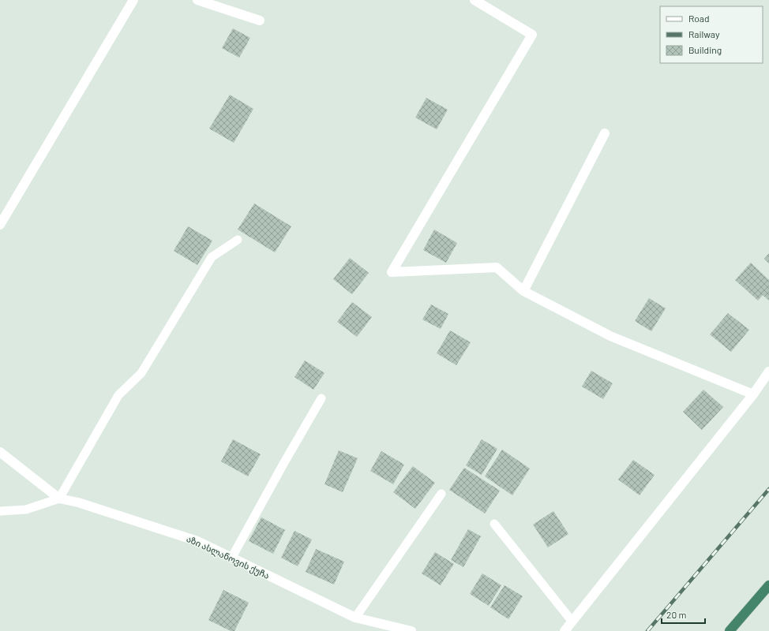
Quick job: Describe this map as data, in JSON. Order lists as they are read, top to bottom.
{
  "streets": {
    "street": ["აზი ასლანოვის ქუჩა"]
  },
  "legend": ["Road", "Railway", "Building"],
  "scale_bar": "20 m"
}
